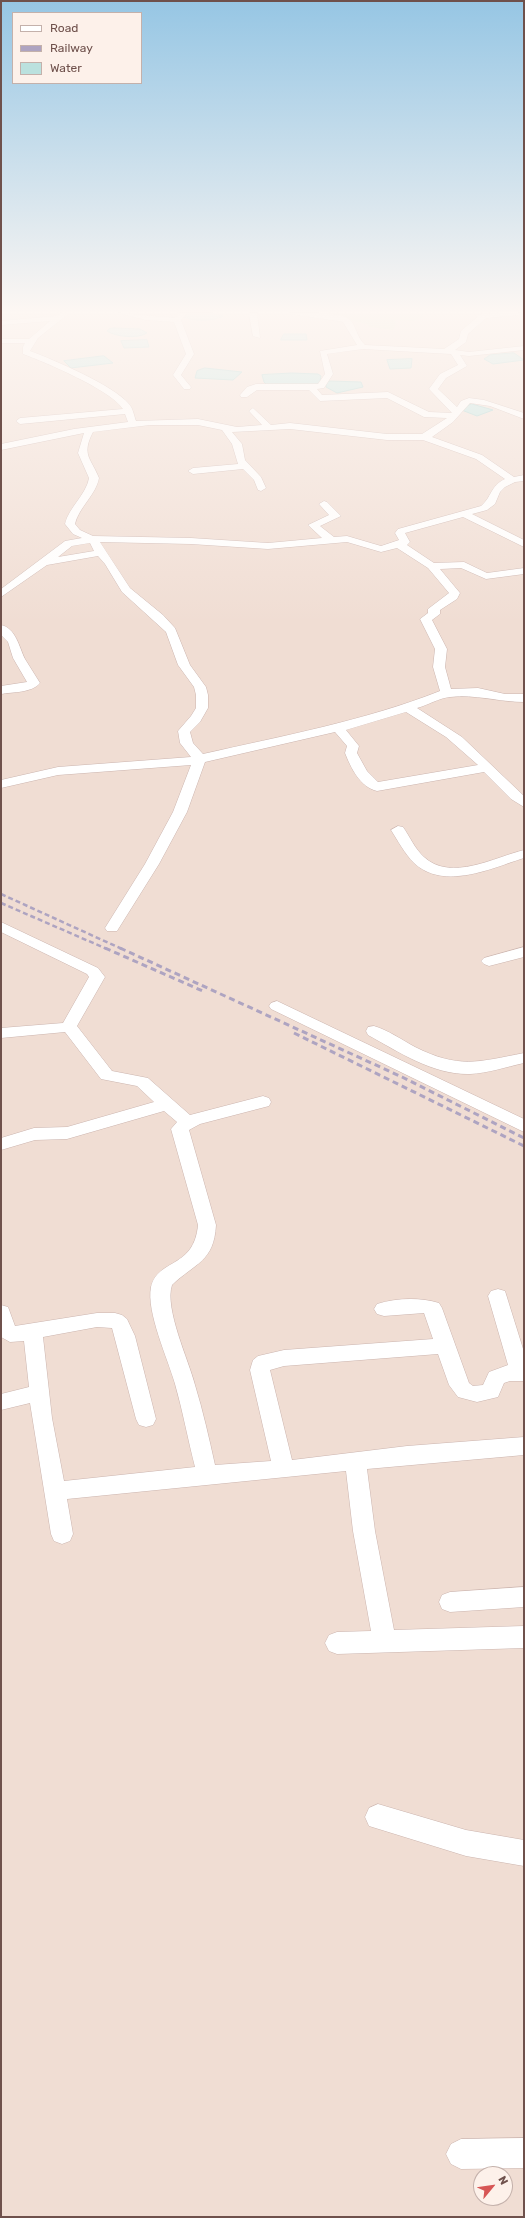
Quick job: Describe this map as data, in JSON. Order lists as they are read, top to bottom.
{
  "legend": ["Road", "Railway", "Water"],
  "north": "top right"
}
